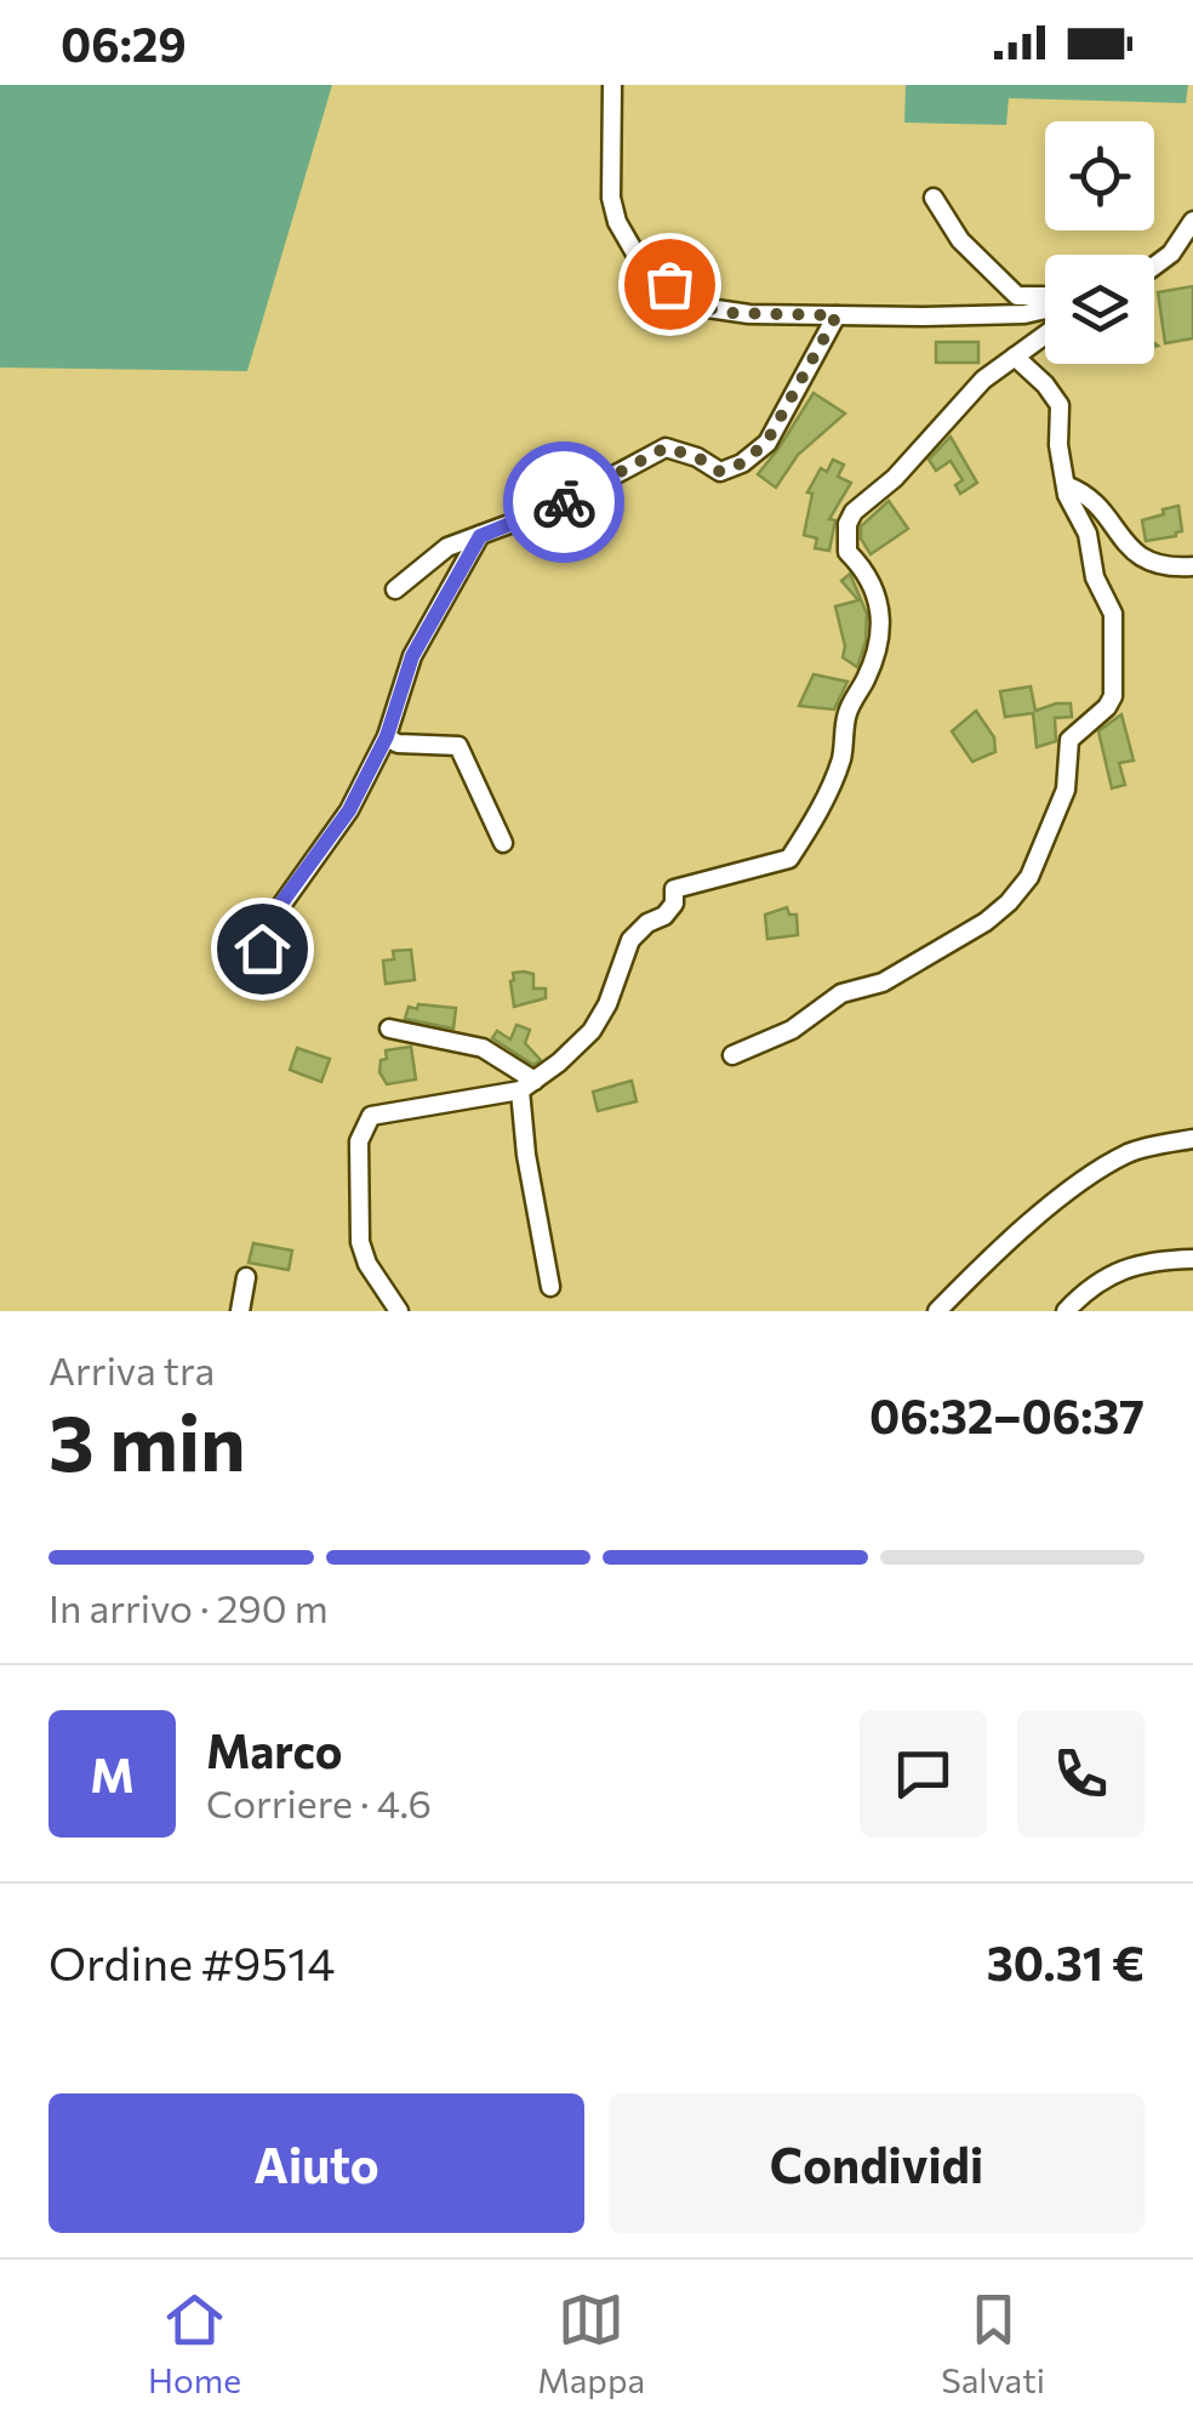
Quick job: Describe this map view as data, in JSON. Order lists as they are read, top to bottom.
{
  "page": {
    "status": "06:29",
    "heading": ["3 min", "Arriva tra", "06:32–06:37"],
    "panel": [
      "Marco",
      "Corriere · 4.6",
      "Ordine #9514",
      "30.31 €"
    ],
    "bar": "In arrivo · 290 m",
    "round": "M",
    "buttons": ["Aiuto", "Condividi"],
    "tabs": ["Home", "Mappa", "Salvati"]
  }
}
